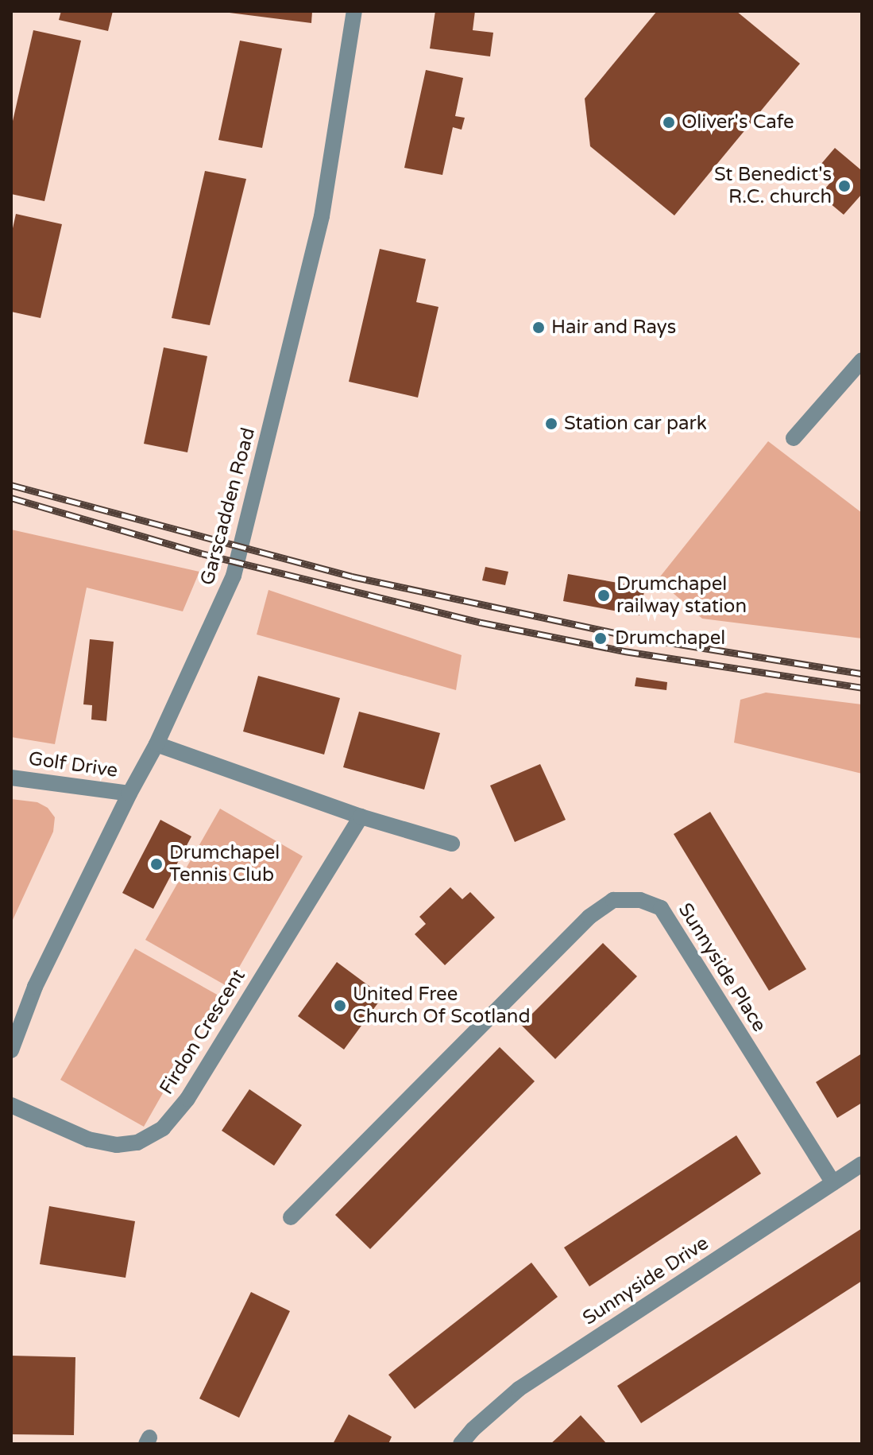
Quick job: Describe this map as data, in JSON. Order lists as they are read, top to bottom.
{
  "streets": {
    "street": [
      "Garscadden Road",
      "Golf Drive",
      "Sunnyside Place",
      "Firdon Crescent",
      "Sunnyside Drive"
    ]
  },
  "crossings": [
    ["Garscadden Road", "Golf Drive"],
    ["Sunnyside Place", "Sunnyside Drive"]
  ],
  "places": [
    "Oliver's Cafe",
    "St Benedict's R.C. church",
    "Hair and Rays",
    "Station car park",
    "Drumchapel railway station",
    "Drumchapel",
    "Drumchapel Tennis Club",
    "United Free Church Of Scotland"
  ]
}
